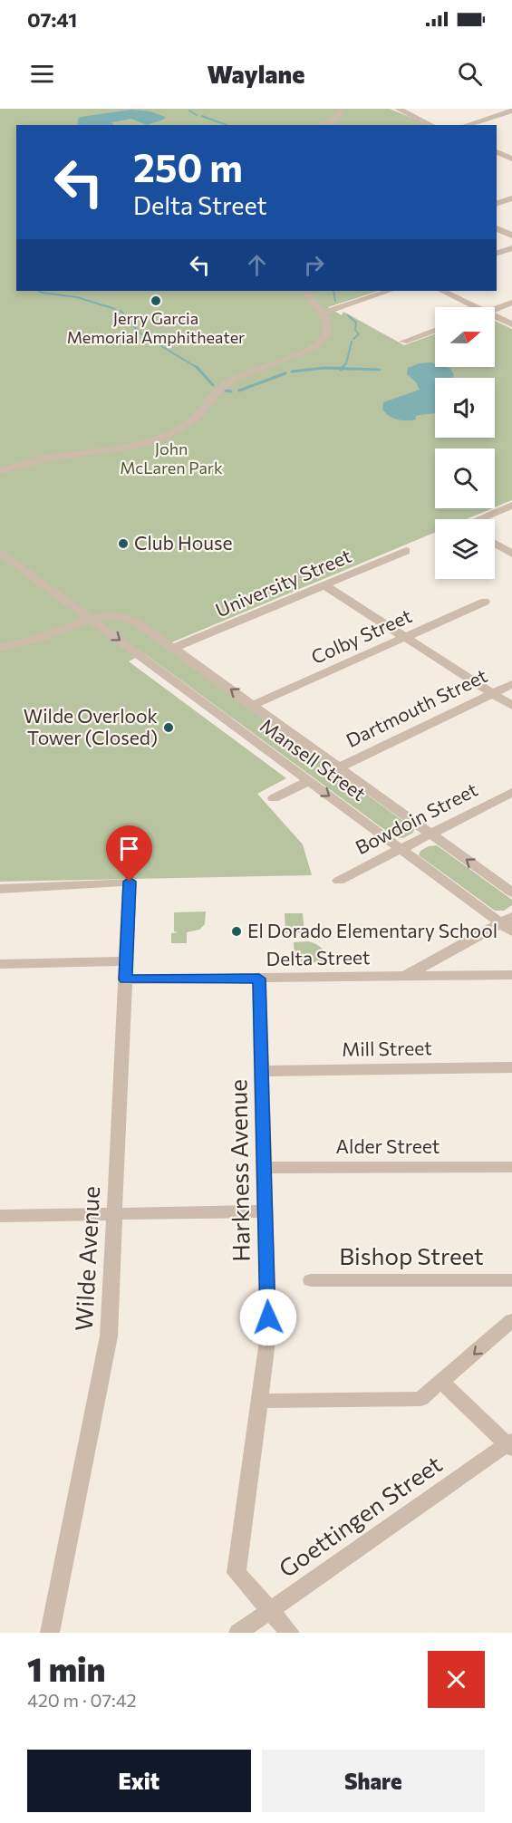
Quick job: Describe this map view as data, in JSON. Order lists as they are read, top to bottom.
{
  "streets": {
    "street": [
      "University Street",
      "Colby Street",
      "Dartmouth Street",
      "Mansell Street",
      "Bowdoin Street",
      "Delta Street",
      "Mill Street",
      "Alder Street",
      "Harkness Avenue",
      "Bishop Street",
      "Wilde Avenue",
      "Goettingen Street"
    ]
  },
  "crossings": [
    ["University Street", "Mansell Street"],
    ["Colby Street", "Mansell Street"],
    ["Dartmouth Street", "Mansell Street"],
    ["Mansell Street", "Bowdoin Street"],
    ["Delta Street", "Harkness Avenue"],
    ["Delta Street", "Wilde Avenue"],
    ["Mill Street", "Harkness Avenue"],
    ["Alder Street", "Harkness Avenue"],
    ["Harkness Avenue", "Goettingen Street"]
  ],
  "parks": ["John McLaren Park"],
  "places": [
    "Jerry Garcia Memorial Amphitheater",
    "Club House",
    "Wilde Overlook Tower (Closed)",
    "El Dorado Elementary School"
  ],
  "north": "right",
  "page": {
    "status": "07:41",
    "header": "Waylane",
    "turn": ["250 m", "Delta Street"],
    "heading": ["1 min", "420 m · 07:42"],
    "buttons": ["Exit", "Share"]
  }
}
